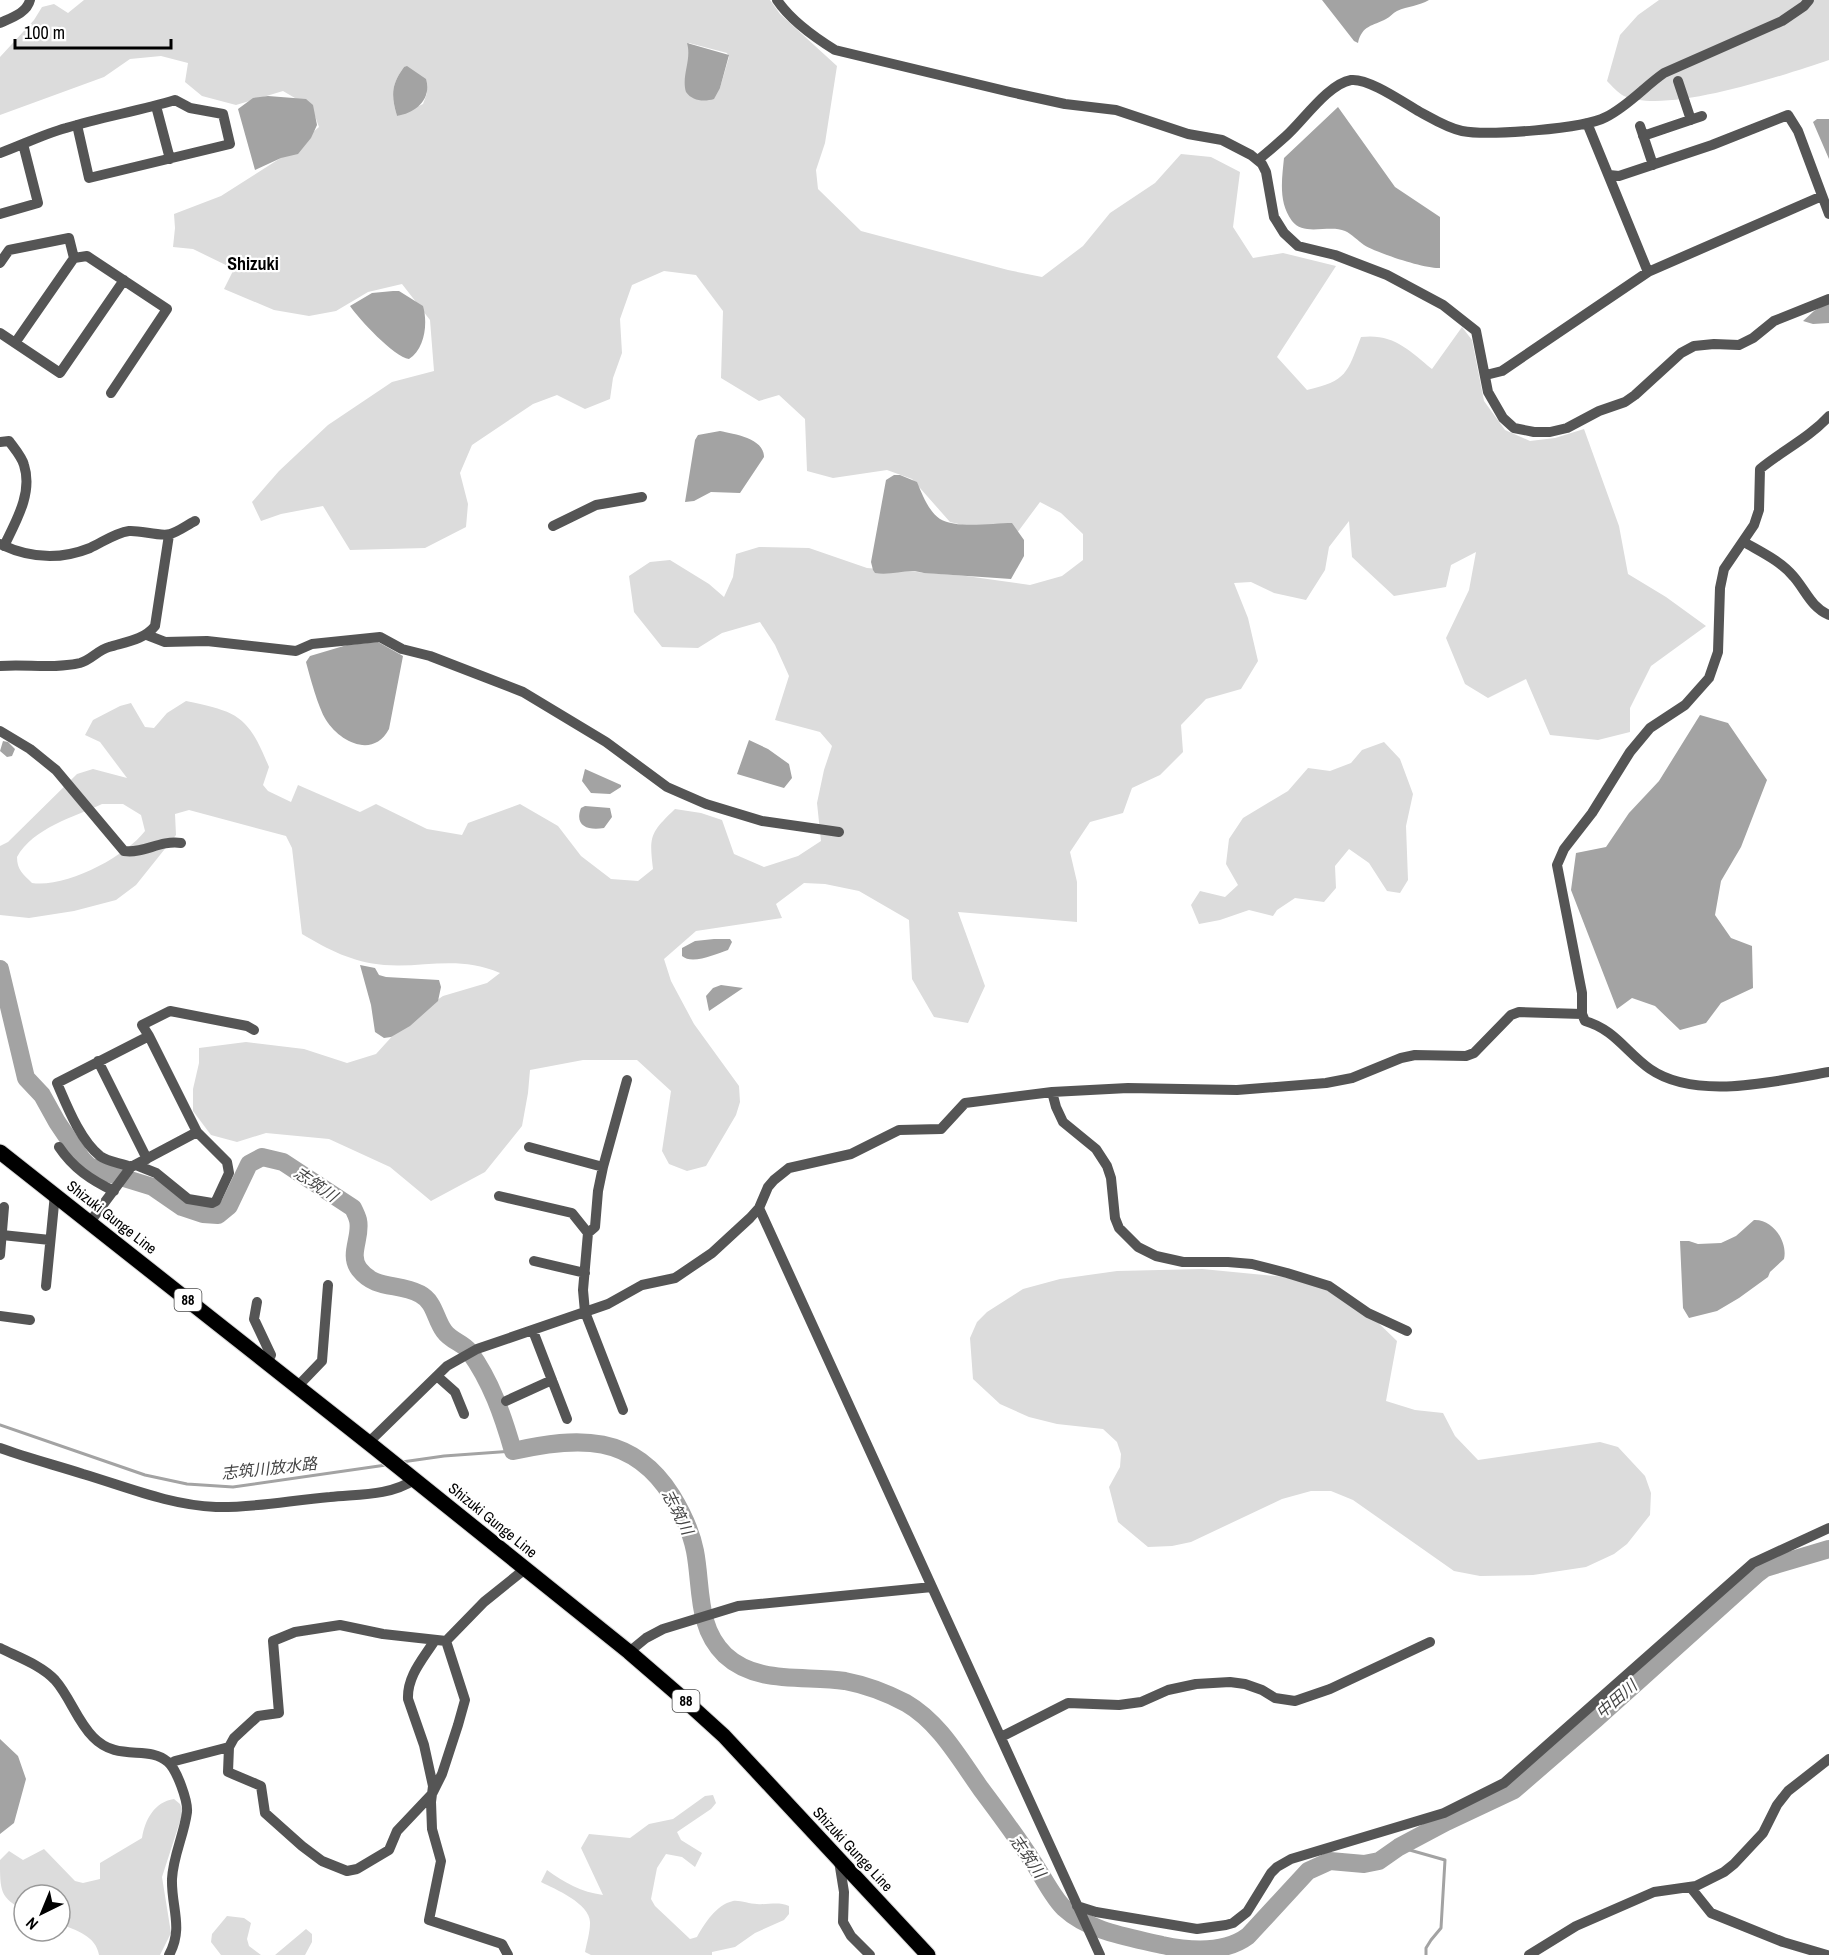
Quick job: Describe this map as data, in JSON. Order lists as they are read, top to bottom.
{
  "streets": {
    "main road": ["Shizuki Gunge Line", "88"]
  },
  "districts": ["Shizuki"],
  "water": ["志筑川", "志筑川放水路", "中田川"],
  "scale_bar": "100 m",
  "north": "bottom left"
}
